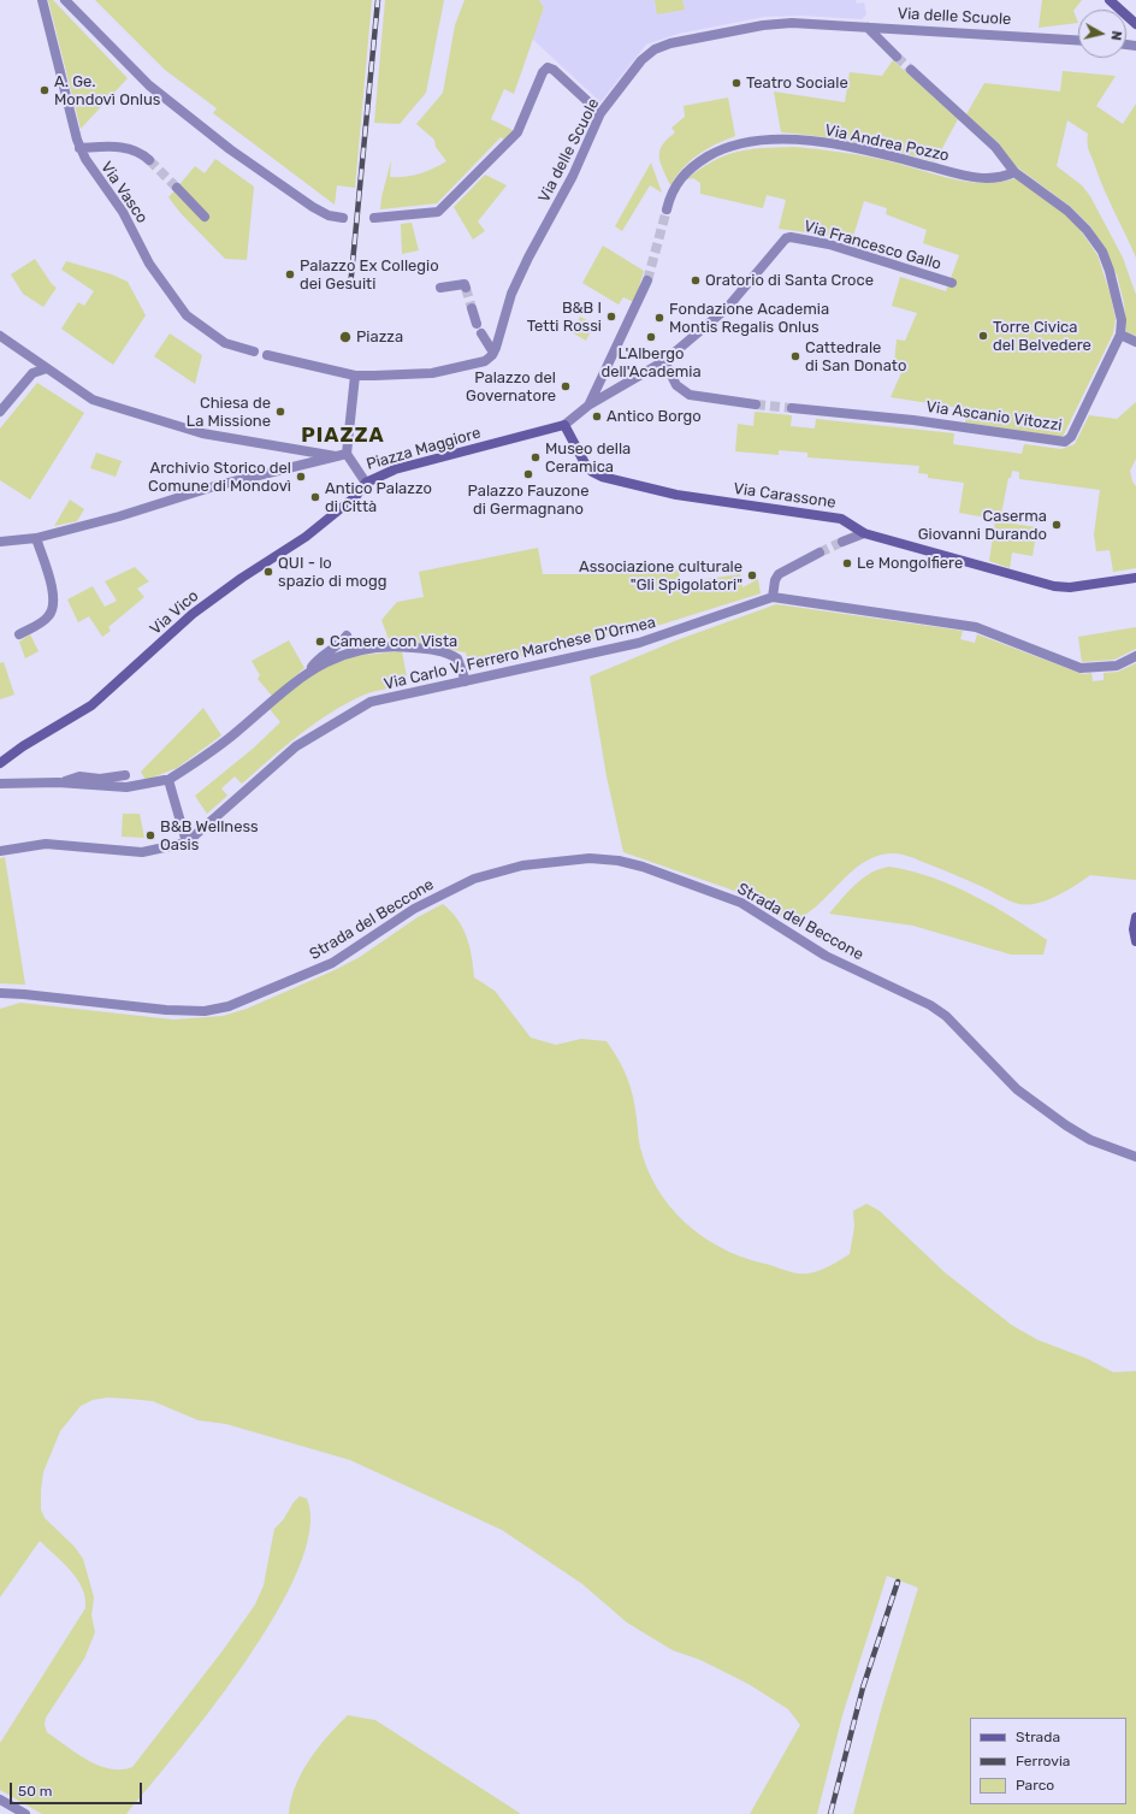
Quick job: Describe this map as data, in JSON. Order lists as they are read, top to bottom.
{
  "streets": {
    "street": [
      "Via delle Scuole",
      "Via Andrea Pozzo",
      "Via Vasco",
      "Via Francesco Gallo",
      "Via Ascanio Vitozzi",
      "Piazza Maggiore",
      "Via Carassone",
      "Via Vico",
      "Via Carlo V. Ferrero Marchese D'Ormea",
      "Strada del Beccone"
    ]
  },
  "crossings": [
    ["Via Andrea Pozzo", "Via Ascanio Vitozzi"],
    ["Via Francesco Gallo", "Piazza Maggiore"],
    ["Via Francesco Gallo", "Via Carassone"],
    ["Piazza Maggiore", "Via Carassone"],
    ["Piazza Maggiore", "Via Vico"]
  ],
  "districts": ["PIAZZA"],
  "places": [
    "Teatro Sociale",
    "A. Ge. Mondovì Onlus",
    "Palazzo Ex Collegio dei Gesuiti",
    "Oratorio di Santa Croce",
    "B&B I Tetti Rossi",
    "Fondazione Academia Montis Regalis Onlus",
    "Torre Civica del Belvedere",
    "Piazza",
    "L'Albergo dell'Academia",
    "Cattedrale di San Donato",
    "Palazzo del Governatore",
    "Chiesa de La Missione",
    "Antico Borgo",
    "Museo della Ceramica",
    "Palazzo Fauzone di Germagnano",
    "Archivio Storico del Comune di Mondovì",
    "Antico Palazzo di Città",
    "Caserma Giovanni Durando",
    "Le Mongolfiere",
    "QUI - lo spazio di mogg",
    "Associazione culturale \"Gli Spigolatori\"",
    "Camere con Vista",
    "B&B Wellness Oasis"
  ],
  "legend": ["Strada", "Ferrovia", "Parco"],
  "scale_bar": "50 m",
  "north": "right"
}
